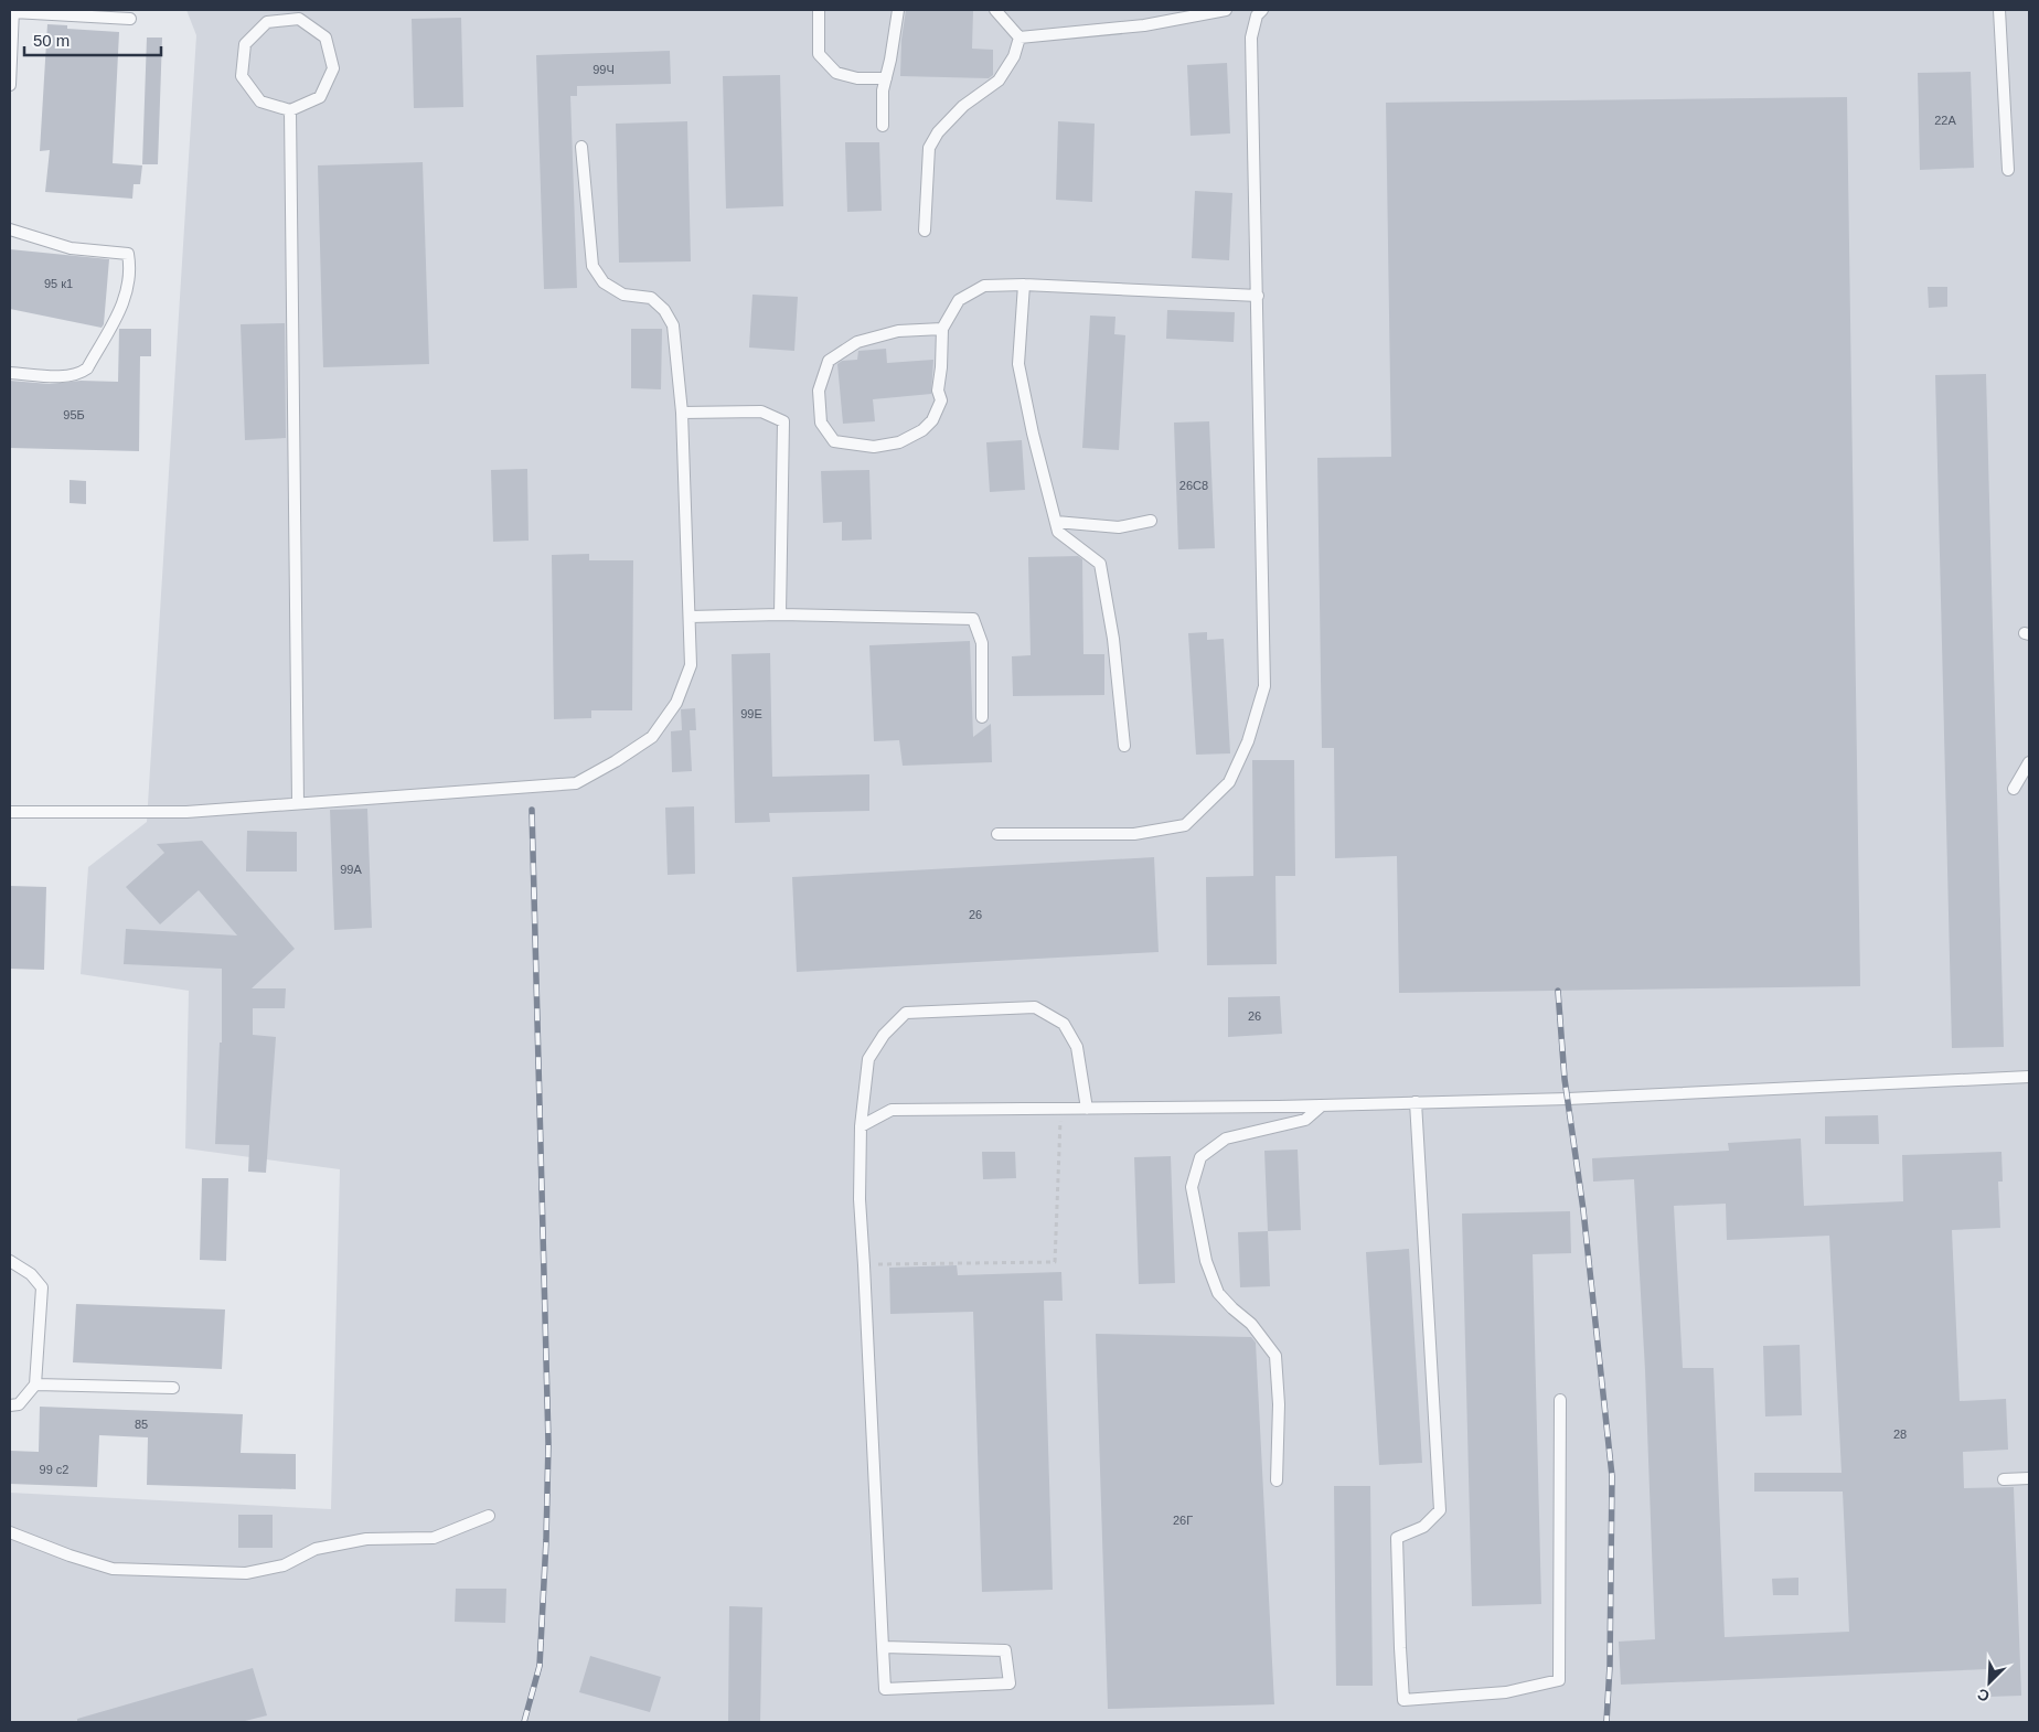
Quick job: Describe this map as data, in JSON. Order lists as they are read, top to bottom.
{
  "house_numbers": [
    "99Ч",
    "22А",
    "95 к1",
    "95Б",
    "26С8",
    "99Е",
    "99А",
    "26",
    "26",
    "85",
    "28",
    "99 с2",
    "26Г"
  ],
  "scale_bar": "50 m",
  "north": "bottom left"
}
